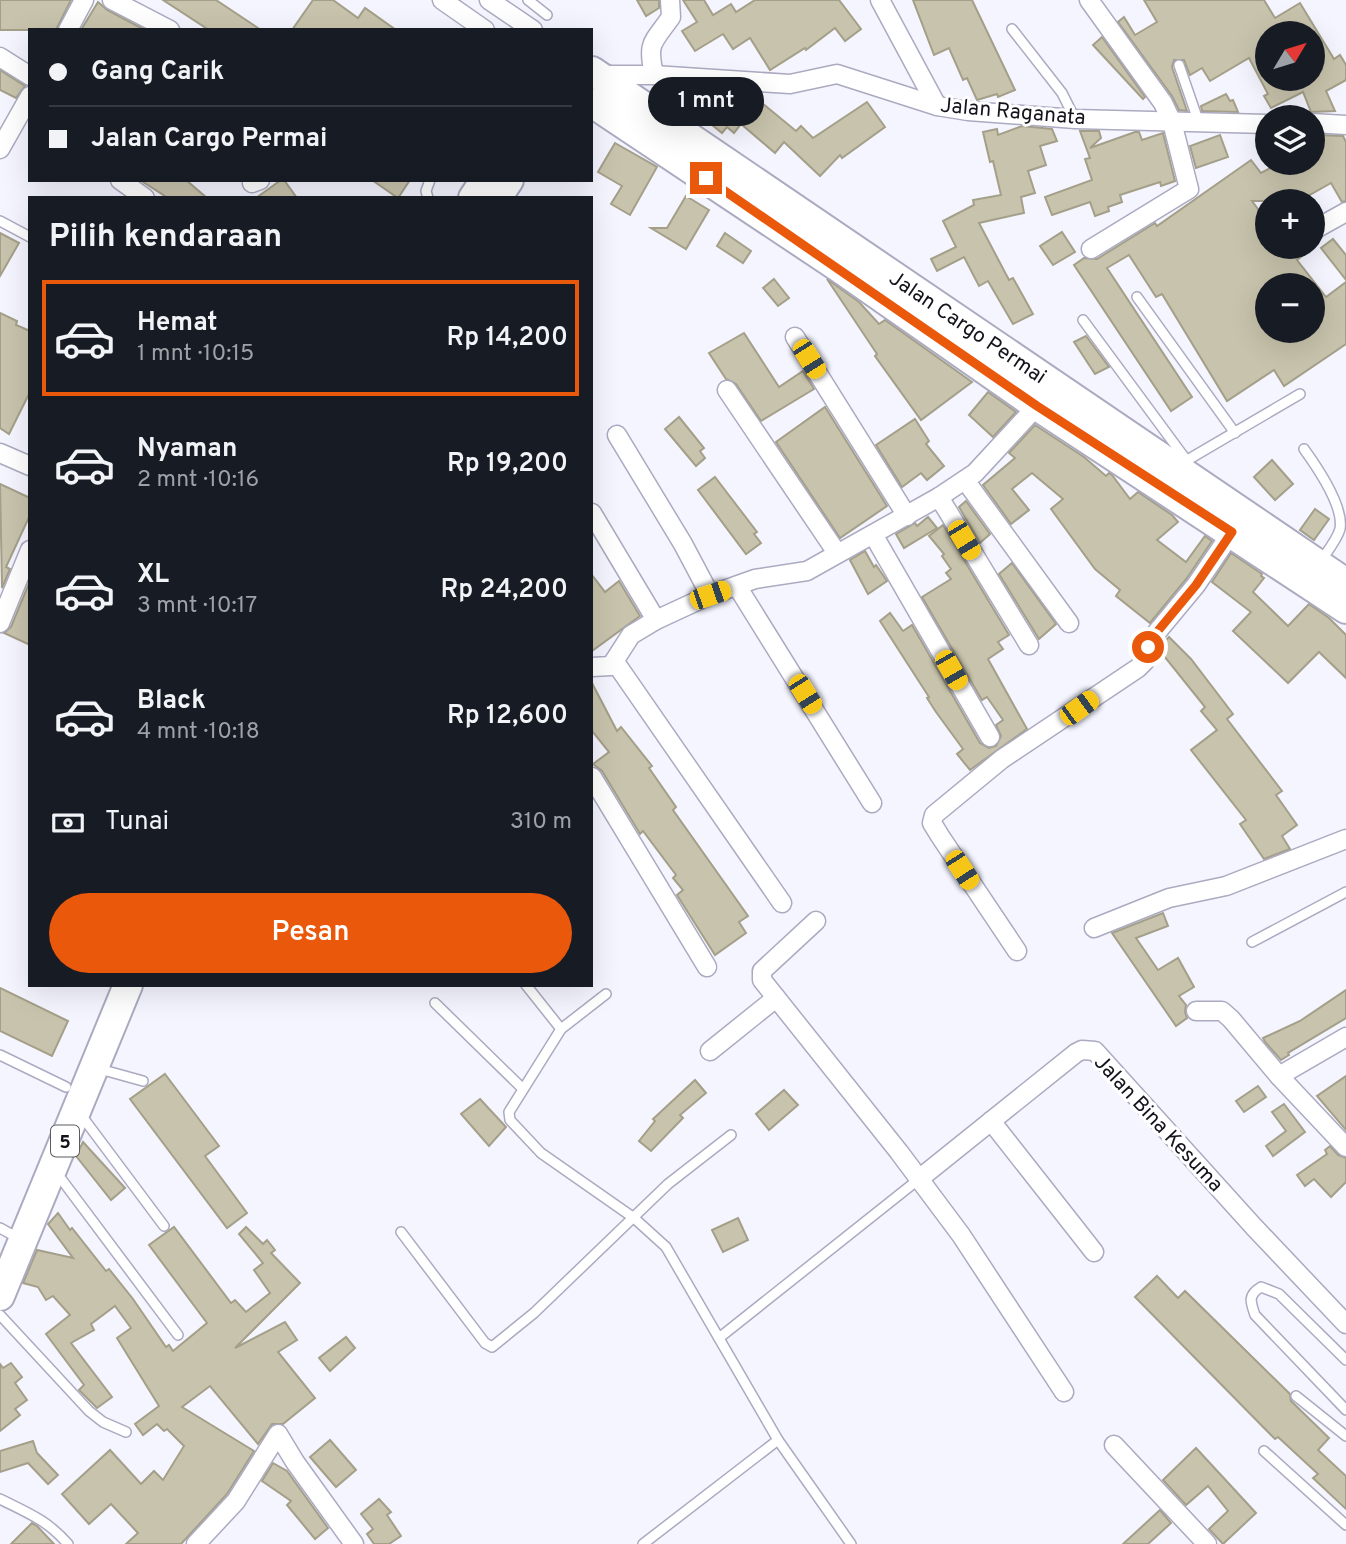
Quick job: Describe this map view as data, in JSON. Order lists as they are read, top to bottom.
{
  "streets": {
    "highway": ["Jalan Cargo Permai", "5"],
    "street": ["Jalan Raganata", "Jalan Bina Kesuma"]
  },
  "crossings": [
    ["Jalan Raganata", "Jalan Cargo Permai"]
  ],
  "north": "top right",
  "page": {
    "map_buttons": ["+", "−"],
    "banner": ["Gang Carik", "Jalan Cargo Permai"],
    "bubble": "1 mnt",
    "heading": "Pilih kendaraan",
    "list": [
      {
        "name": "Hemat",
        "note": "1 mnt · 10:15",
        "value": "Rp 14,200"
      },
      {
        "name": "Nyaman",
        "note": "2 mnt · 10:16",
        "value": "Rp 19,200"
      },
      {
        "name": "XL",
        "note": "3 mnt · 10:17",
        "value": "Rp 24,200"
      },
      {
        "name": "Black",
        "note": "4 mnt · 10:18",
        "value": "Rp 12,600"
      }
    ],
    "pay": ["Tunai", "310 m"],
    "buttons": "Pesan"
  }
}
